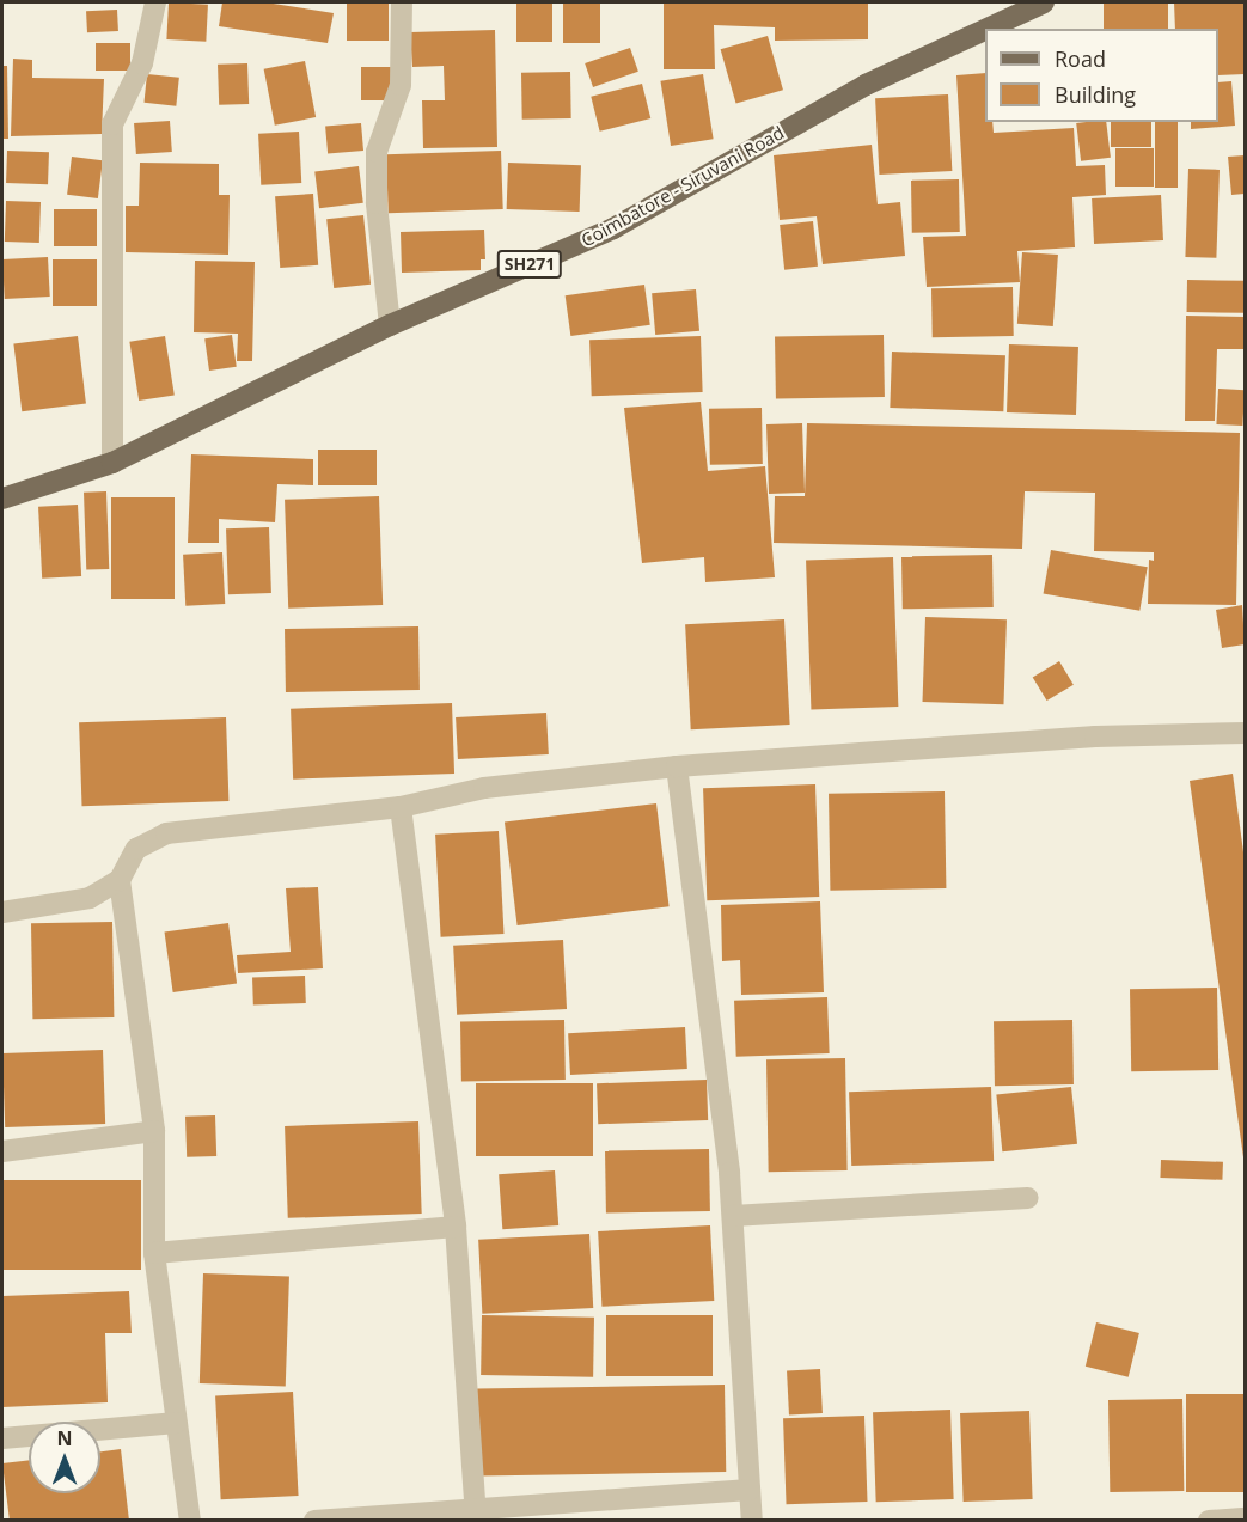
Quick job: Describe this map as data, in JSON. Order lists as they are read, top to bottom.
{
  "streets": {
    "main road": ["Coimbatore - Siruvani Road", "SH271"]
  },
  "legend": ["Road", "Building"],
  "north": "top"
}
